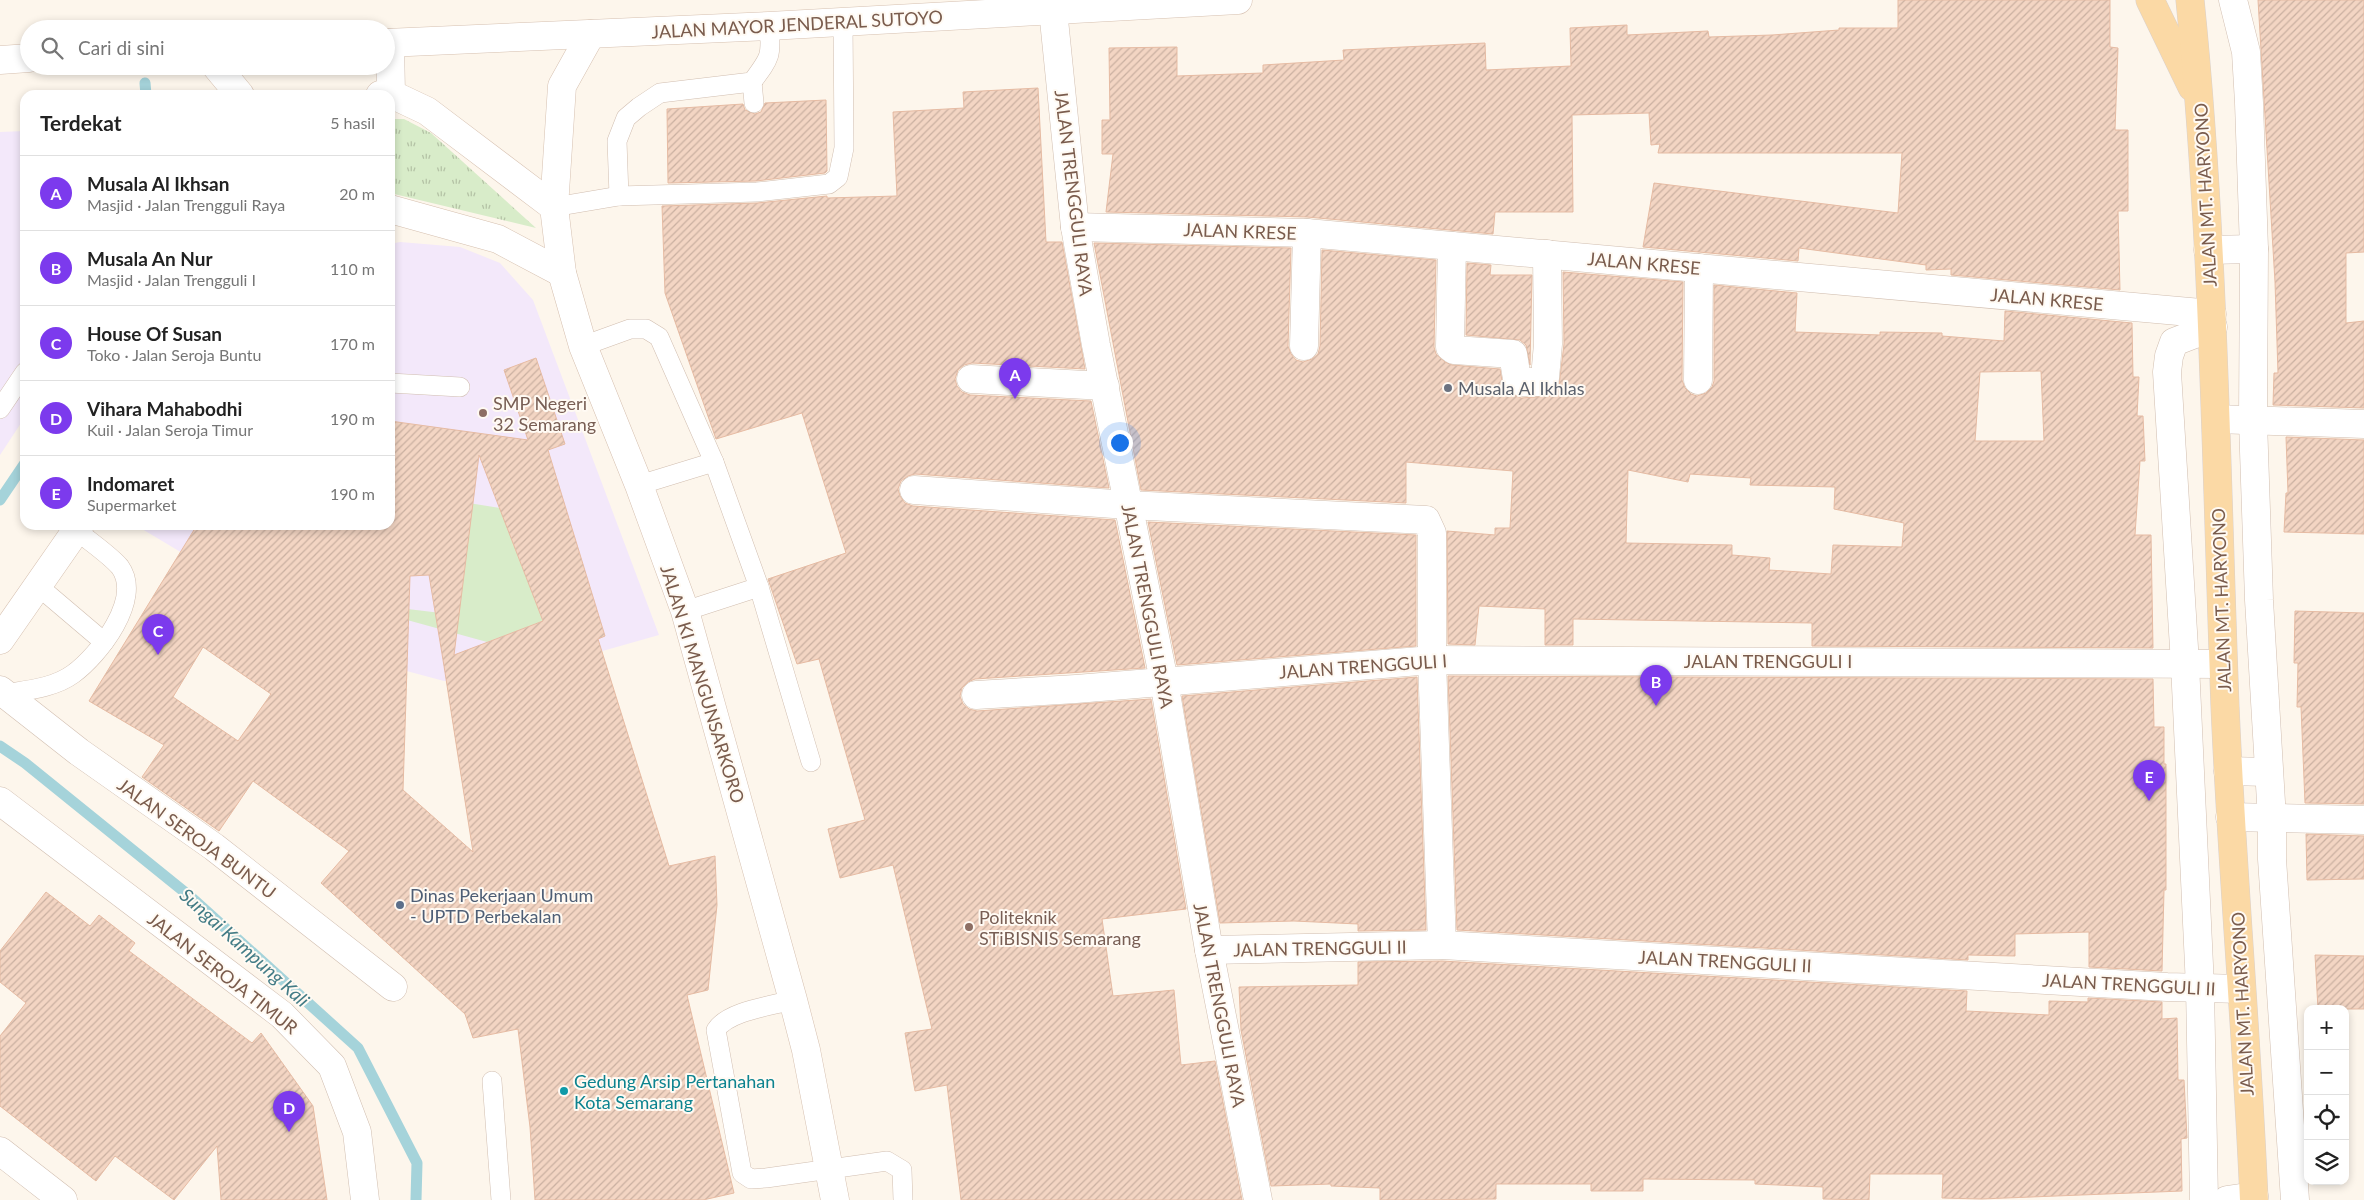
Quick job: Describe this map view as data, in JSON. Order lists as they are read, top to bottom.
{
  "streets": {
    "main road": ["JALAN MT. HARYONO"],
    "street": [
      "JALAN MAYOR JENDERAL SUTOYO",
      "JALAN TRENGGULI RAYA",
      "JALAN KRESE",
      "JALAN TRENGGULI I",
      "JALAN KI MANGUNSARKORO",
      "JALAN SEROJA BUNTU",
      "JALAN TRENGGULI II",
      "JALAN SEROJA TIMUR"
    ]
  },
  "crossings": [
    ["JALAN MAYOR JENDERAL SUTOYO", "JALAN TRENGGULI RAYA"],
    ["JALAN MAYOR JENDERAL SUTOYO", "JALAN KI MANGUNSARKORO"],
    ["JALAN TRENGGULI RAYA", "JALAN KRESE"],
    ["JALAN TRENGGULI RAYA", "JALAN TRENGGULI I"],
    ["JALAN TRENGGULI RAYA", "JALAN TRENGGULI II"],
    ["JALAN MT. HARYONO", "JALAN KRESE"],
    ["JALAN MT. HARYONO", "JALAN TRENGGULI I"],
    ["JALAN MT. HARYONO", "JALAN TRENGGULI II"]
  ],
  "water": ["Sungai Kampung Kali"],
  "places": [
    "Musala Al Ikhlas",
    "SMP Negeri 32 Semarang",
    "Dinas Pekerjaan Umum - UPTD Perbekalan",
    "Politeknik STiBISNIS Semarang",
    "Gedung Arsip Pertanahan Kota Semarang"
  ],
  "page": {
    "search": "Cari di sini",
    "heading": ["Terdekat", "5 hasil"],
    "list": [
      {
        "mark": "A",
        "name": "Musala Al Ikhsan",
        "note": "Masjid · Jalan Trengguli Raya",
        "value": "20 m"
      },
      {
        "mark": "B",
        "name": "Musala An Nur",
        "note": "Masjid · Jalan Trengguli I",
        "value": "110 m"
      },
      {
        "mark": "C",
        "name": "House Of Susan",
        "note": "Toko · Jalan Seroja Buntu",
        "value": "170 m"
      },
      {
        "mark": "D",
        "name": "Vihara Mahabodhi",
        "note": "Kuil · Jalan Seroja Timur",
        "value": "190 m"
      },
      {
        "mark": "E",
        "name": "Indomaret",
        "note": "Supermarket",
        "value": "190 m"
      }
    ],
    "pins": [
      "A",
      "C",
      "B",
      "E",
      "D"
    ],
    "map_buttons": ["+", "−"]
  }
}
